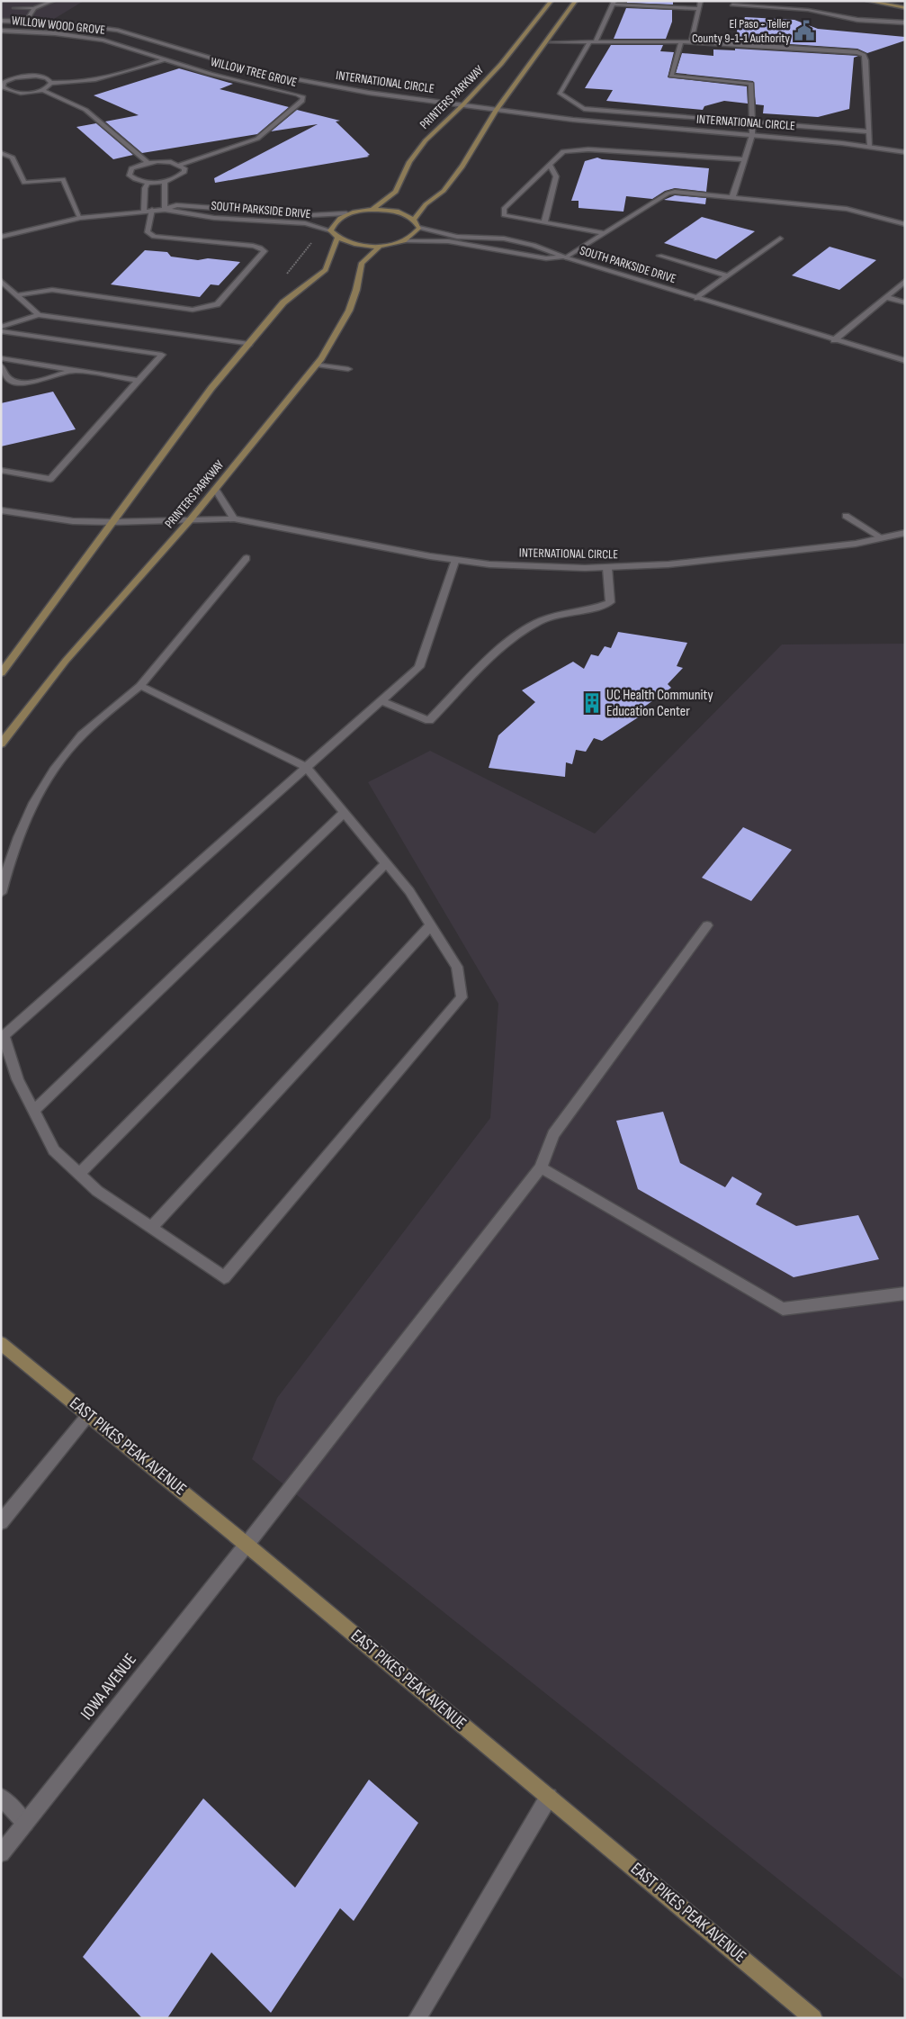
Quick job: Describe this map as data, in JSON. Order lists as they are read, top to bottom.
{
  "streets": {
    "main road": ["PRINTERS PARKWAY", "SOUTH PARKSIDE DRIVE", "EAST PIKES PEAK AVENUE"],
    "street": [
      "WILLOW WOOD GROVE",
      "WILLOW TREE GROVE",
      "INTERNATIONAL CIRCLE",
      "IOWA AVENUE"
    ]
  },
  "crossings": [
    ["WILLOW WOOD GROVE", "WILLOW TREE GROVE"],
    ["INTERNATIONAL CIRCLE", "PRINTERS PARKWAY"],
    ["PRINTERS PARKWAY", "SOUTH PARKSIDE DRIVE"],
    ["EAST PIKES PEAK AVENUE", "IOWA AVENUE"]
  ],
  "places": {
    "public building": ["El Paso - Teller County 9-1-1 Authority"],
    "building": ["UC Health Community Education Center"]
  }
}
